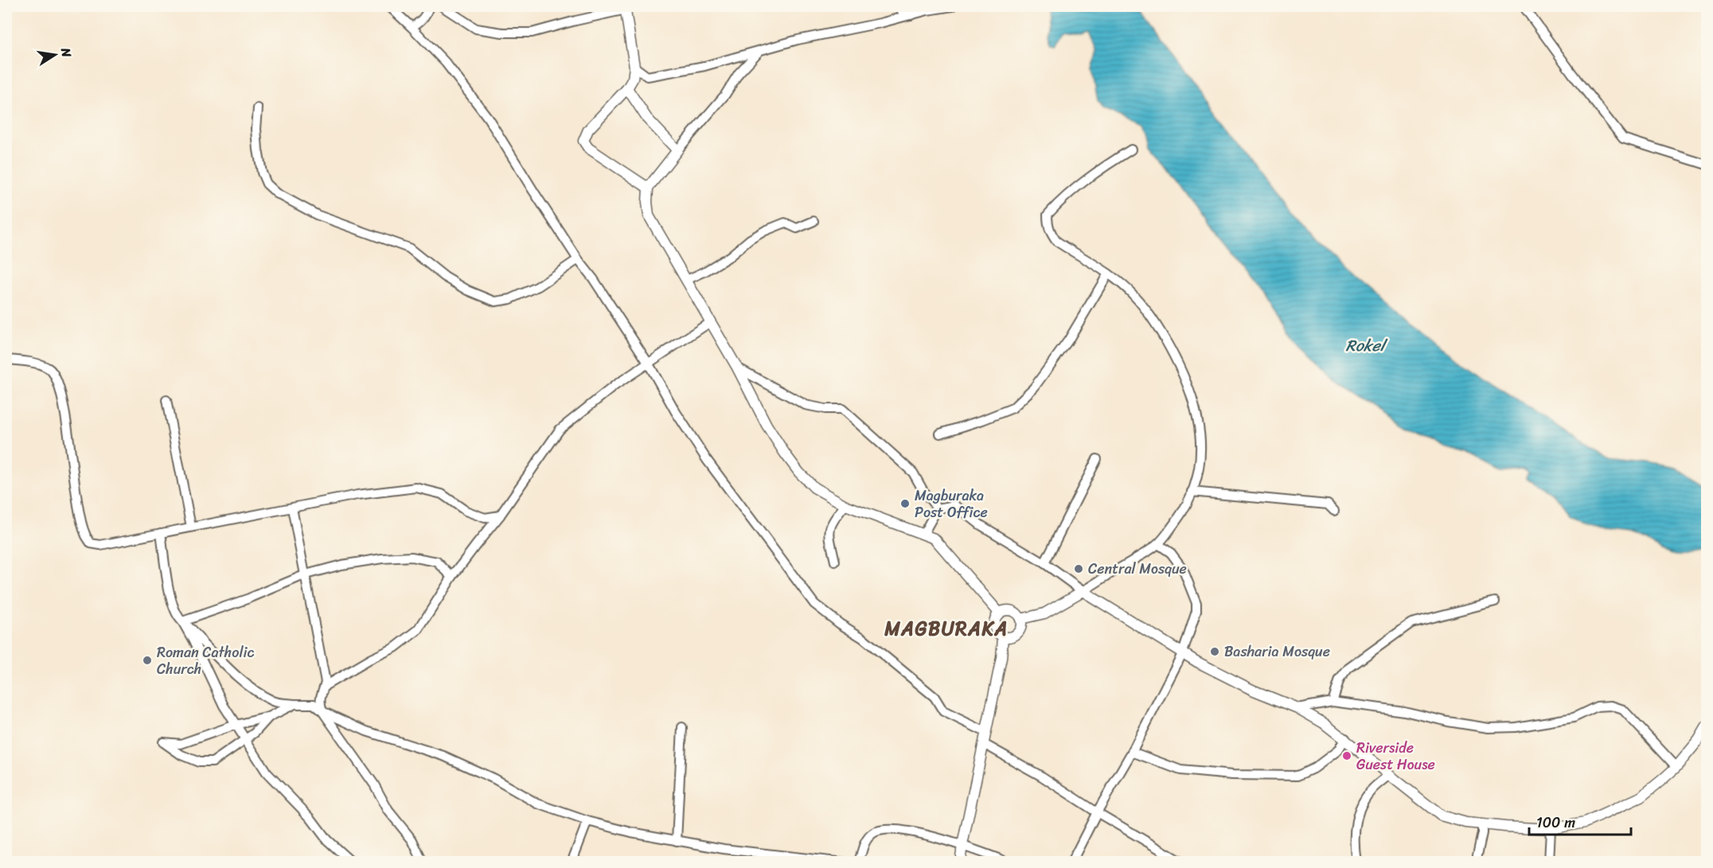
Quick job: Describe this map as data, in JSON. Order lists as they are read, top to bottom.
{
  "districts": ["MAGBURAKA"],
  "water": ["Rokel"],
  "places": [
    "Magburaka Post Office",
    "Central Mosque",
    "Basharia Mosque",
    "Roman Catholic Church",
    "Riverside Guest House"
  ],
  "scale_bar": "100 m",
  "north": "right"
}
